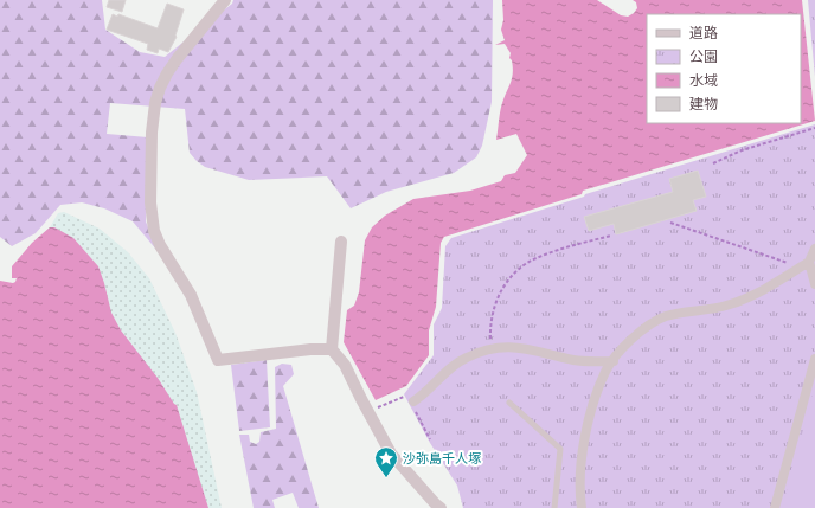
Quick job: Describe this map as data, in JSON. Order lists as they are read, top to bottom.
{
  "places": {
    "place": ["沙弥島千人塚"]
  },
  "legend": [
    "道路",
    "公園",
    "水域",
    "建物"
  ]
}
